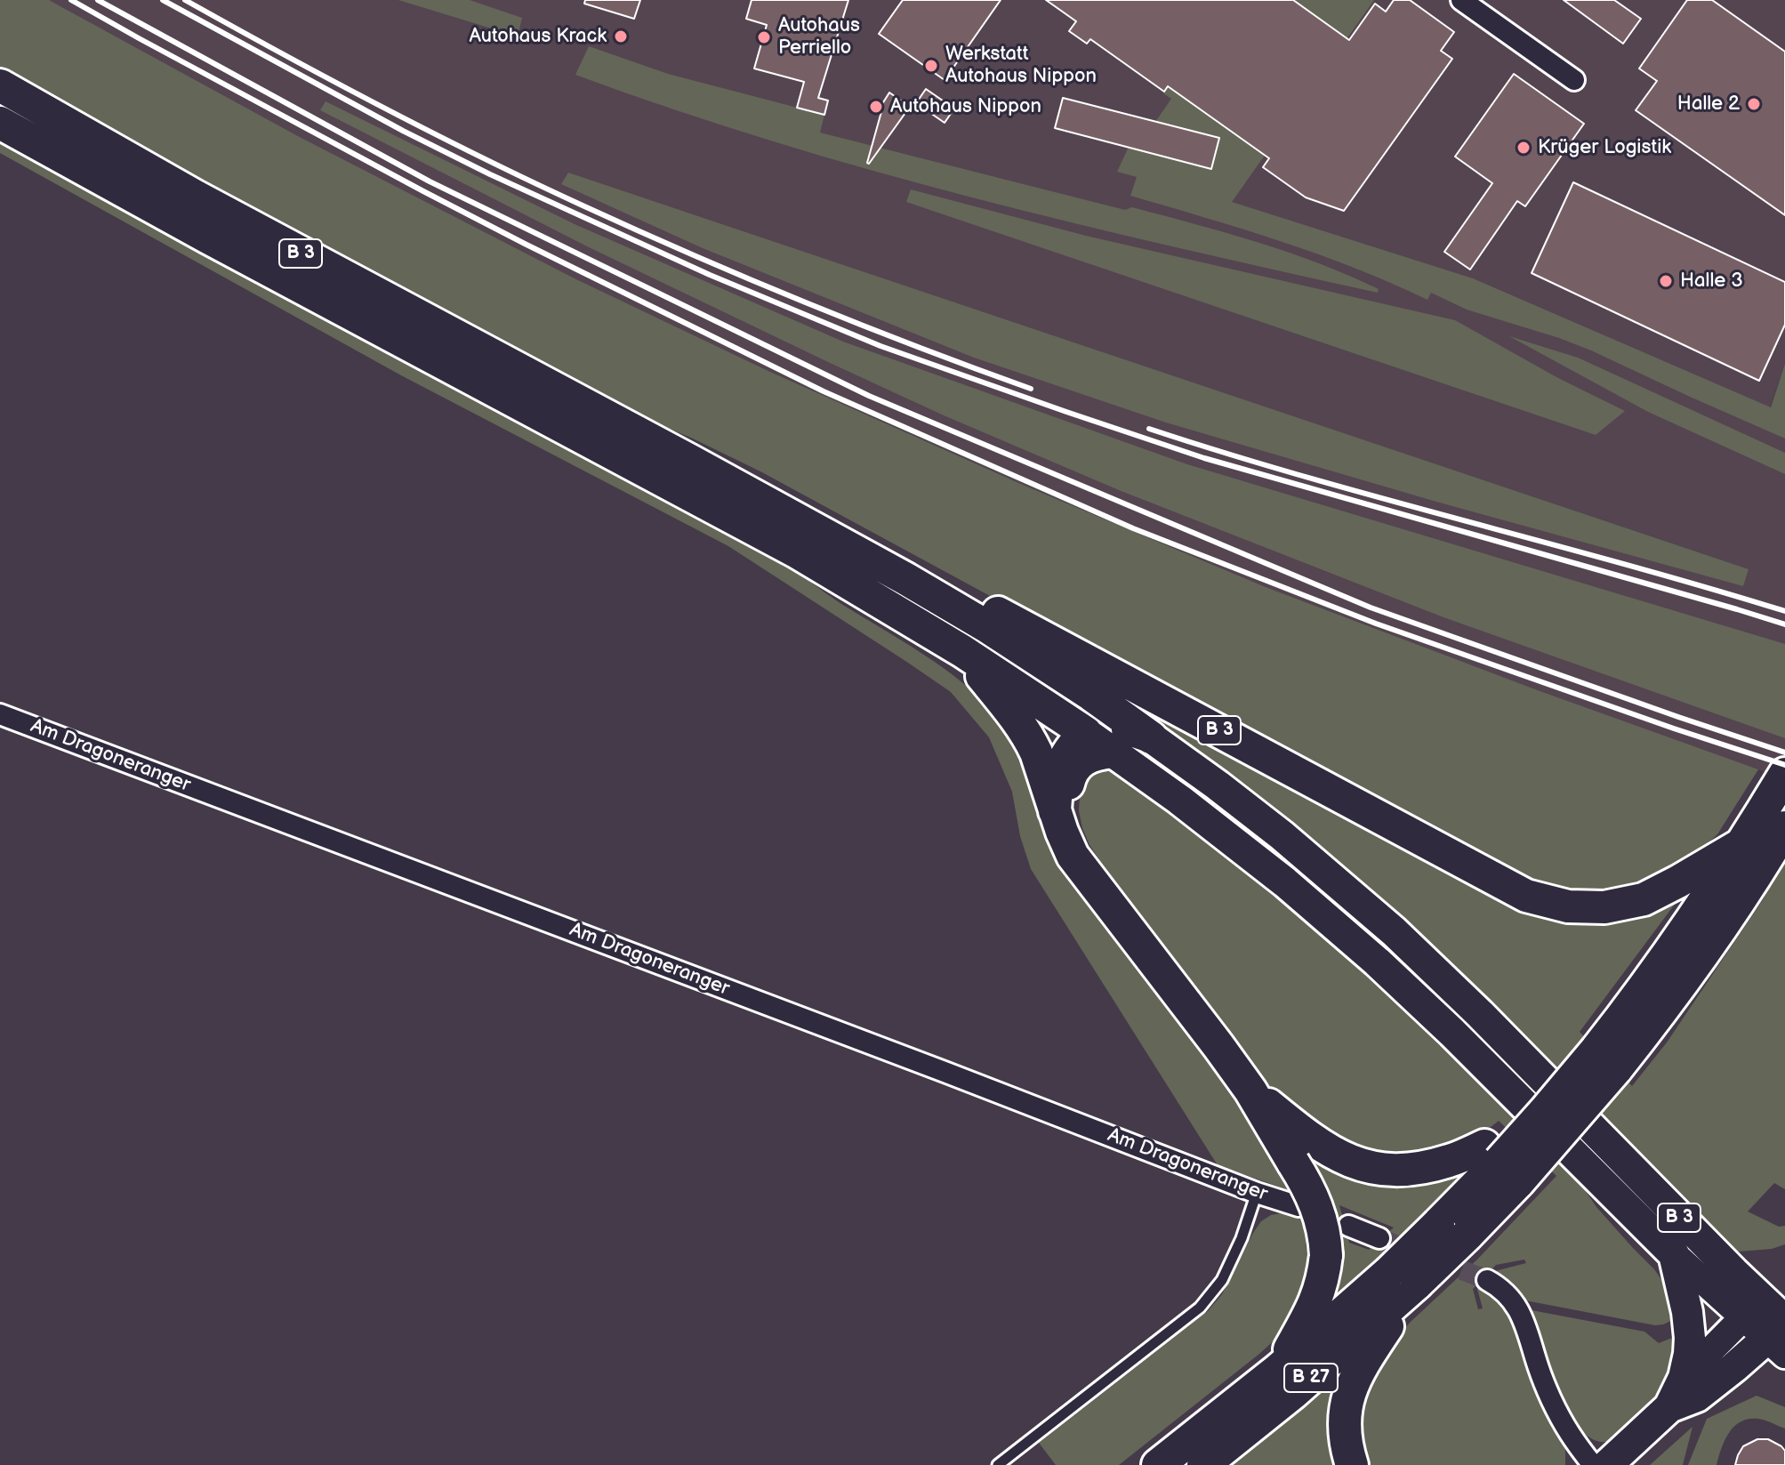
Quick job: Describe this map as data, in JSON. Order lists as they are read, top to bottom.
{
  "streets": {
    "highway": ["B 3", "B 27"],
    "street": ["Am Dragoneranger"]
  },
  "places": [
    "Autohaus Krack",
    "Autohaus Perriello",
    "Werkstatt Autohaus Nippon",
    "Halle 2",
    "Autohaus Nippon",
    "Krüger Logistik",
    "Halle 3"
  ]
}
